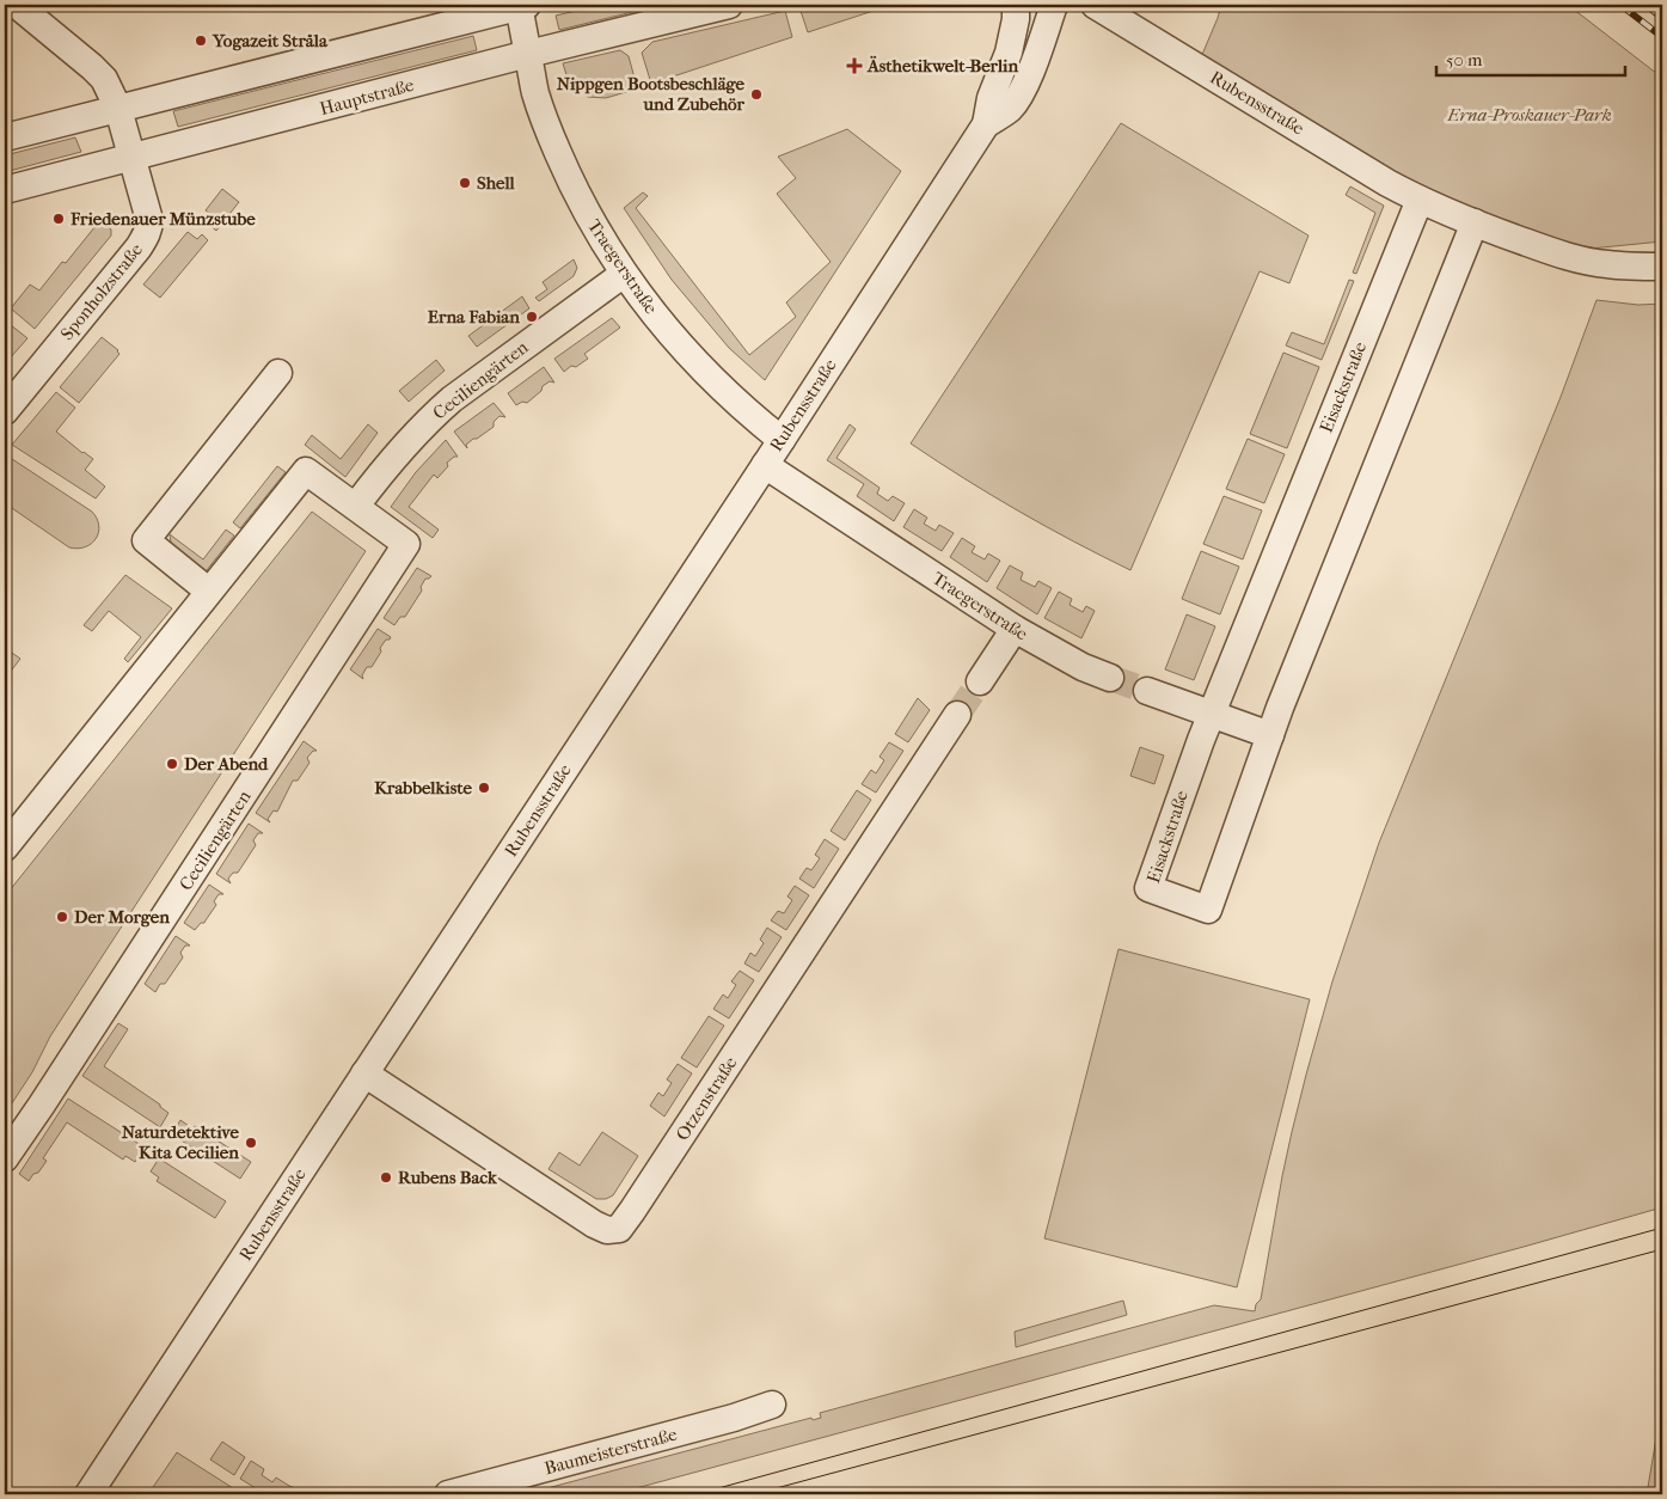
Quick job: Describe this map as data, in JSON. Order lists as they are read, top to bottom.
{
  "streets": {
    "street": [
      "Hauptstraße",
      "Rubensstraße",
      "Traegerstraße",
      "Sponholzstraße",
      "Ceciliengärten",
      "Eisackstraße",
      "Otzenstraße",
      "Baumeisterstraße"
    ]
  },
  "crossings": [
    ["Hauptstraße", "Traegerstraße"],
    ["Hauptstraße", "Sponholzstraße"],
    ["Rubensstraße", "Traegerstraße"],
    ["Rubensstraße", "Eisackstraße"],
    ["Rubensstraße", "Otzenstraße"],
    ["Traegerstraße", "Ceciliengärten"]
  ],
  "parks": ["Erna-Proskauer-Park"],
  "places": {
    "other": [
      "Yogazeit Stråla",
      "Nippgen Bootsbeschläge und Zubehör",
      "Shell",
      "Friedenauer Münzstube",
      "Erna Fabian",
      "Der Abend",
      "Krabbelkiste",
      "Der Morgen",
      "Naturdetektive Kita Cecilien",
      "Rubens Back"
    ],
    "health": ["Ästhetikwelt-Berlin"]
  },
  "scale_bar": "50 m"
}
